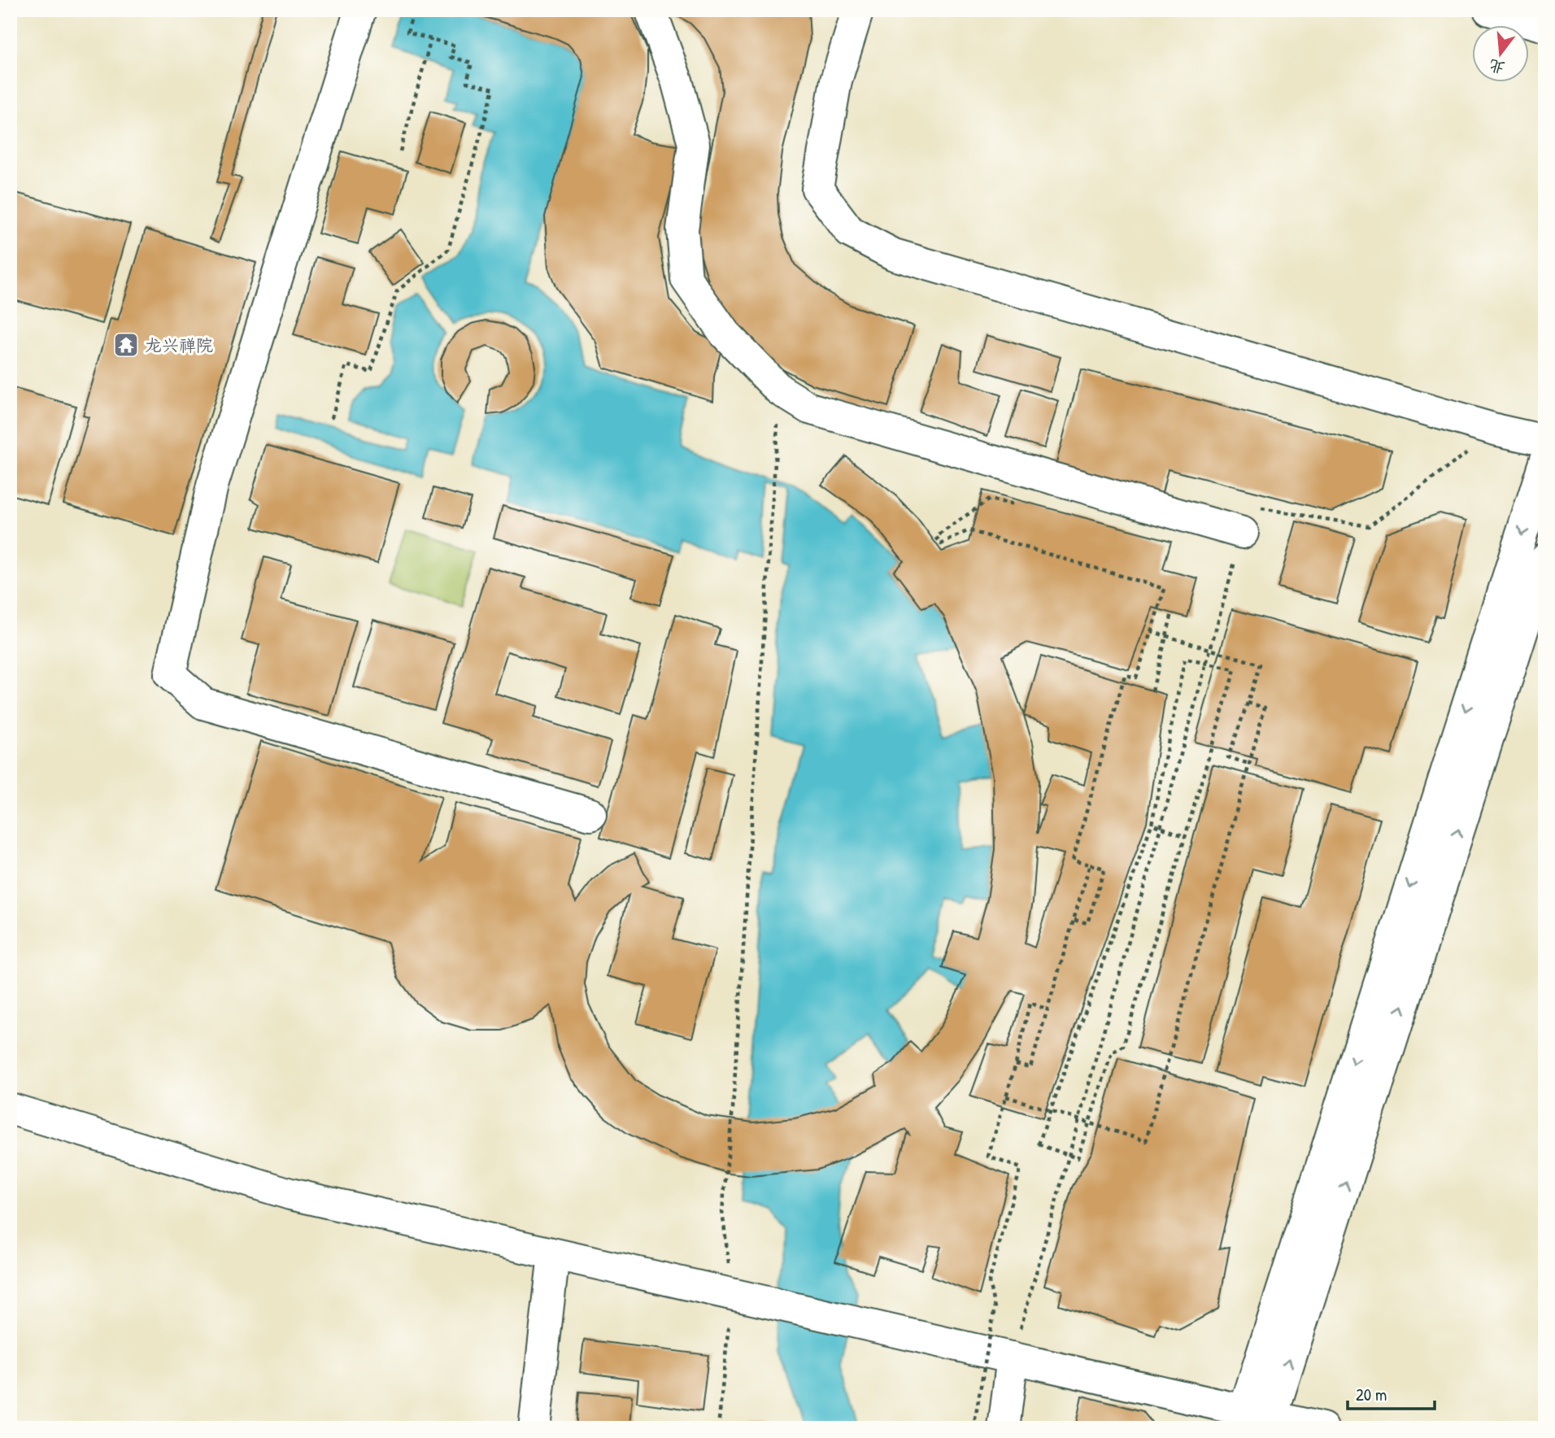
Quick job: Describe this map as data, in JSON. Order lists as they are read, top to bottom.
{
  "places": {
    "temple": ["龙兴禅院"]
  },
  "scale_bar": "20 m",
  "north": "bottom"
}
